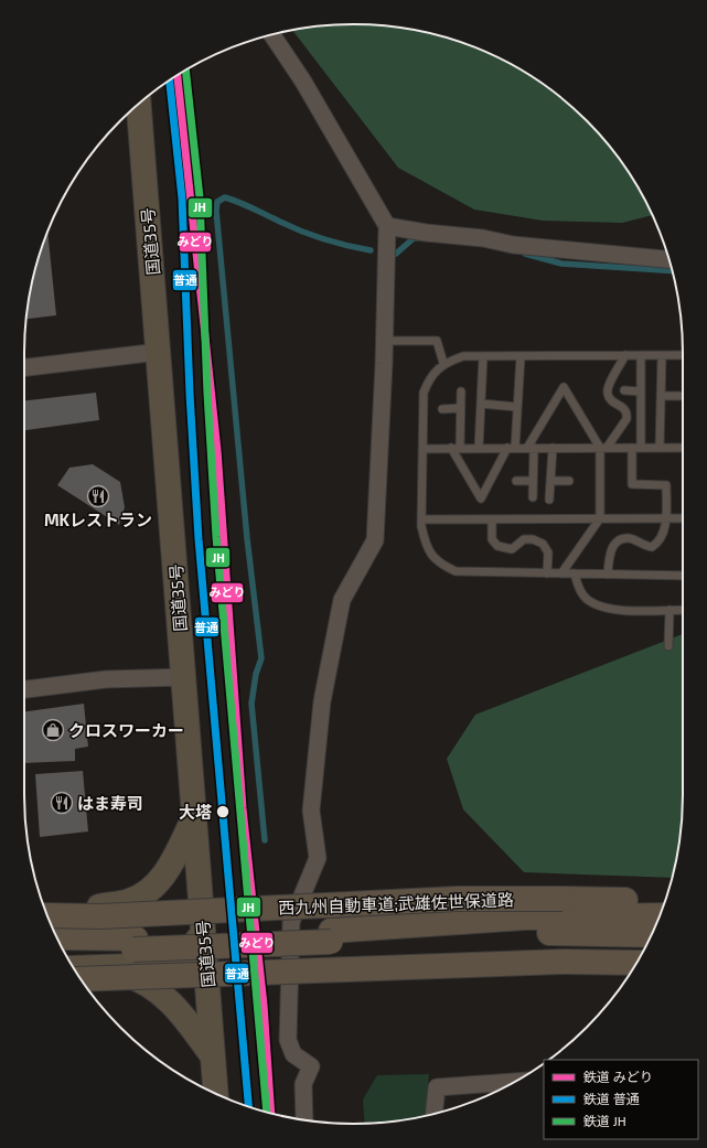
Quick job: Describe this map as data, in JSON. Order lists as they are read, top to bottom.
{
  "streets": {
    "highway": ["国道35号", "西九州自動車道;武雄佐世保道路"]
  },
  "places": {
    "restaurant": ["MKレストラン", "はま寿司"],
    "shop": ["クロスワーカー"],
    "other": ["大塔"]
  },
  "lines": ["rail line JH", "rail line みどり", "rail line 普通"],
  "legend": ["鉄道 みどり", "鉄道 普通", "鉄道 JH"]
}
